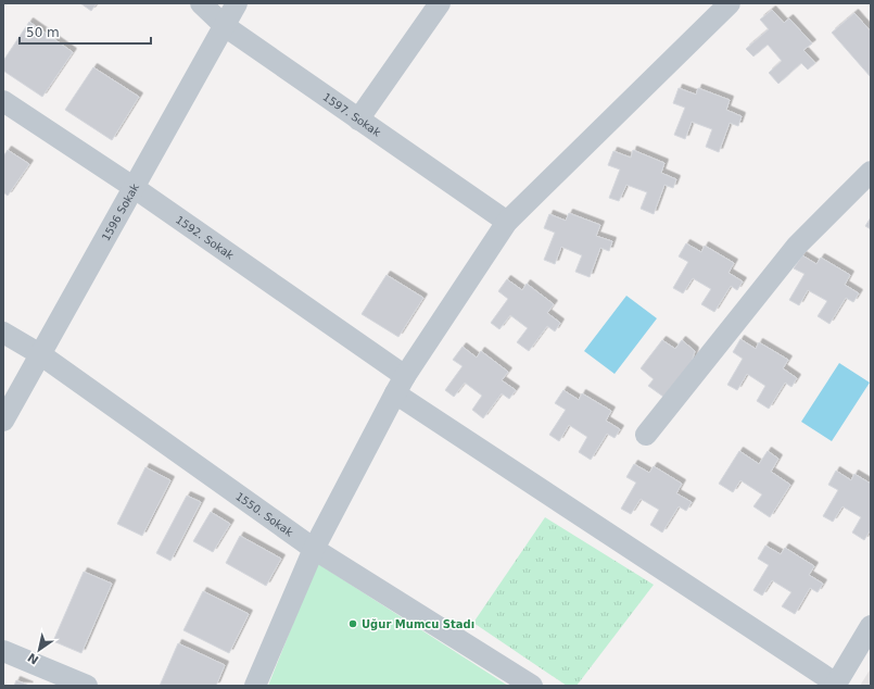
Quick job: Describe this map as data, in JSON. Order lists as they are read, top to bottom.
{
  "streets": {
    "street": [
      "1597. Sokak",
      "1596 Sokak",
      "1592. Sokak",
      "1550. Sokak"
    ]
  },
  "crossings": [
    ["1597. Sokak", "1596 Sokak"],
    ["1596 Sokak", "1592. Sokak"],
    ["1596 Sokak", "1550. Sokak"]
  ],
  "places": ["Uğur Mumcu Stadı"],
  "scale_bar": "50 m",
  "north": "bottom left"
}
